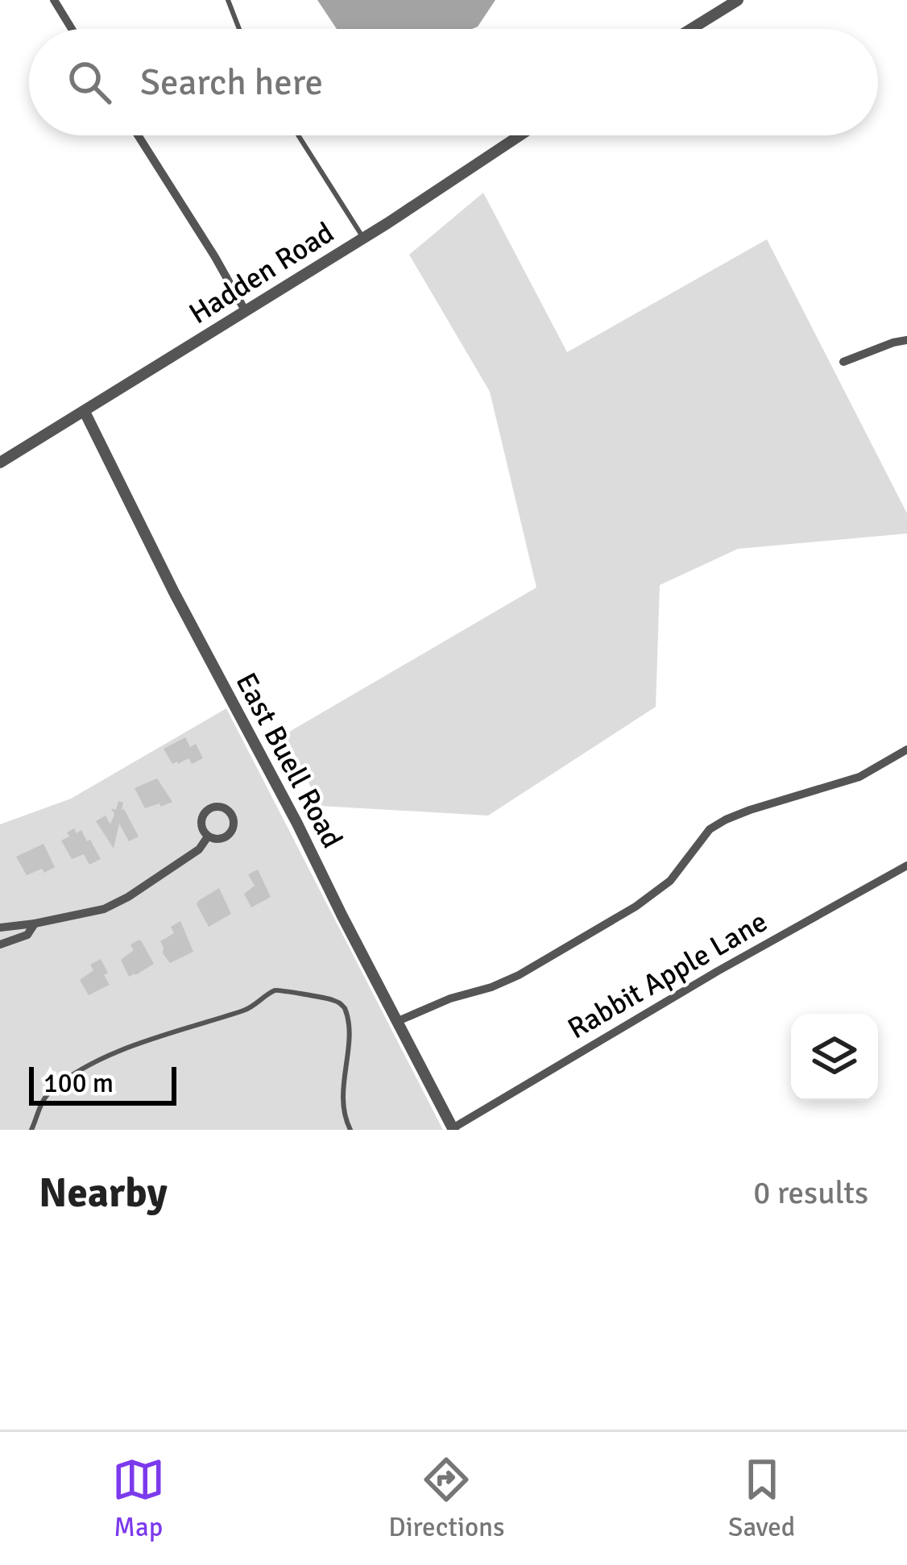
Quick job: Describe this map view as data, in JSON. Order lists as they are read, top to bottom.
{
  "streets": {
    "street": ["Hadden Road", "East Buell Road", "Rabbit Apple Lane"]
  },
  "crossings": [
    ["Hadden Road", "East Buell Road"],
    ["East Buell Road", "Rabbit Apple Lane"]
  ],
  "scale_bar": "100 m",
  "page": {
    "search": "Search here",
    "scale": "100 m",
    "heading": ["Nearby", "0 results"],
    "nav": ["Map", "Directions", "Saved"]
  }
}
